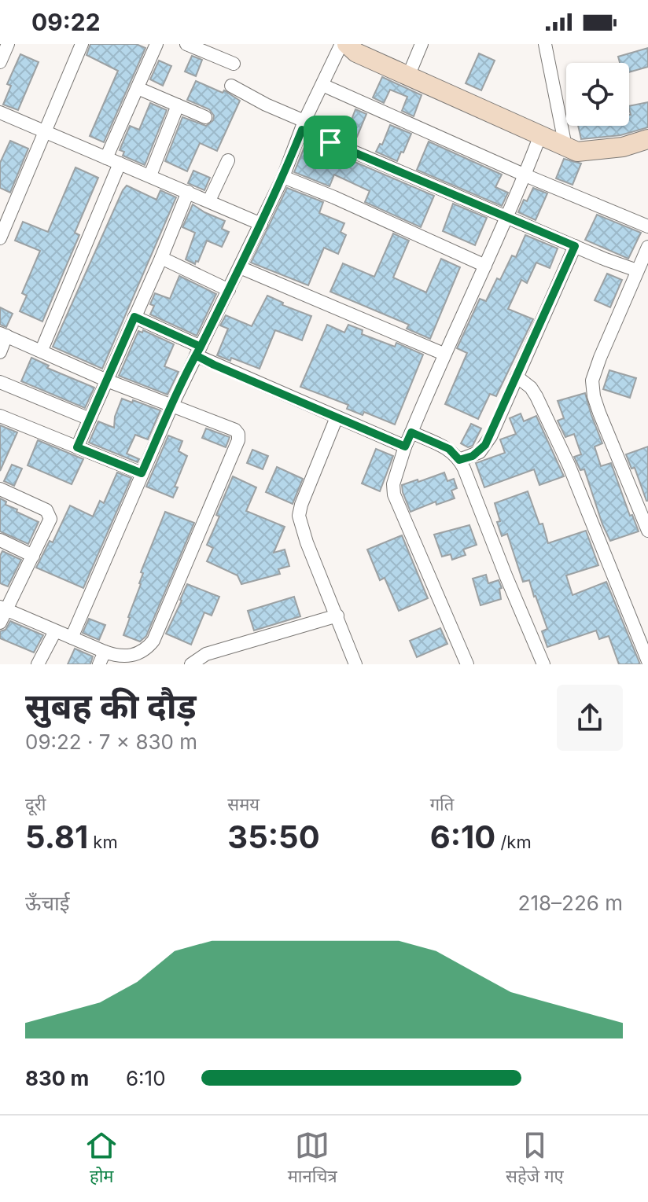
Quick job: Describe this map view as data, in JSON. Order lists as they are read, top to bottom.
{
  "page": {
    "status": "09:22",
    "heading": ["सुबह की दौड़", "09:22 · 7 × 830 m"],
    "stats": [
      ["दूरी", "5.81 km"],
      ["समय", "35:50"],
      ["गति", "6:10 /km"]
    ],
    "chart": ["ऊँचाई", "218–226 m"],
    "list": [
      {
        "name": "830 m",
        "note": "6:10"
      }
    ],
    "tabs": ["होम", "मानचित्र", "सहेजे गए"]
  }
}
